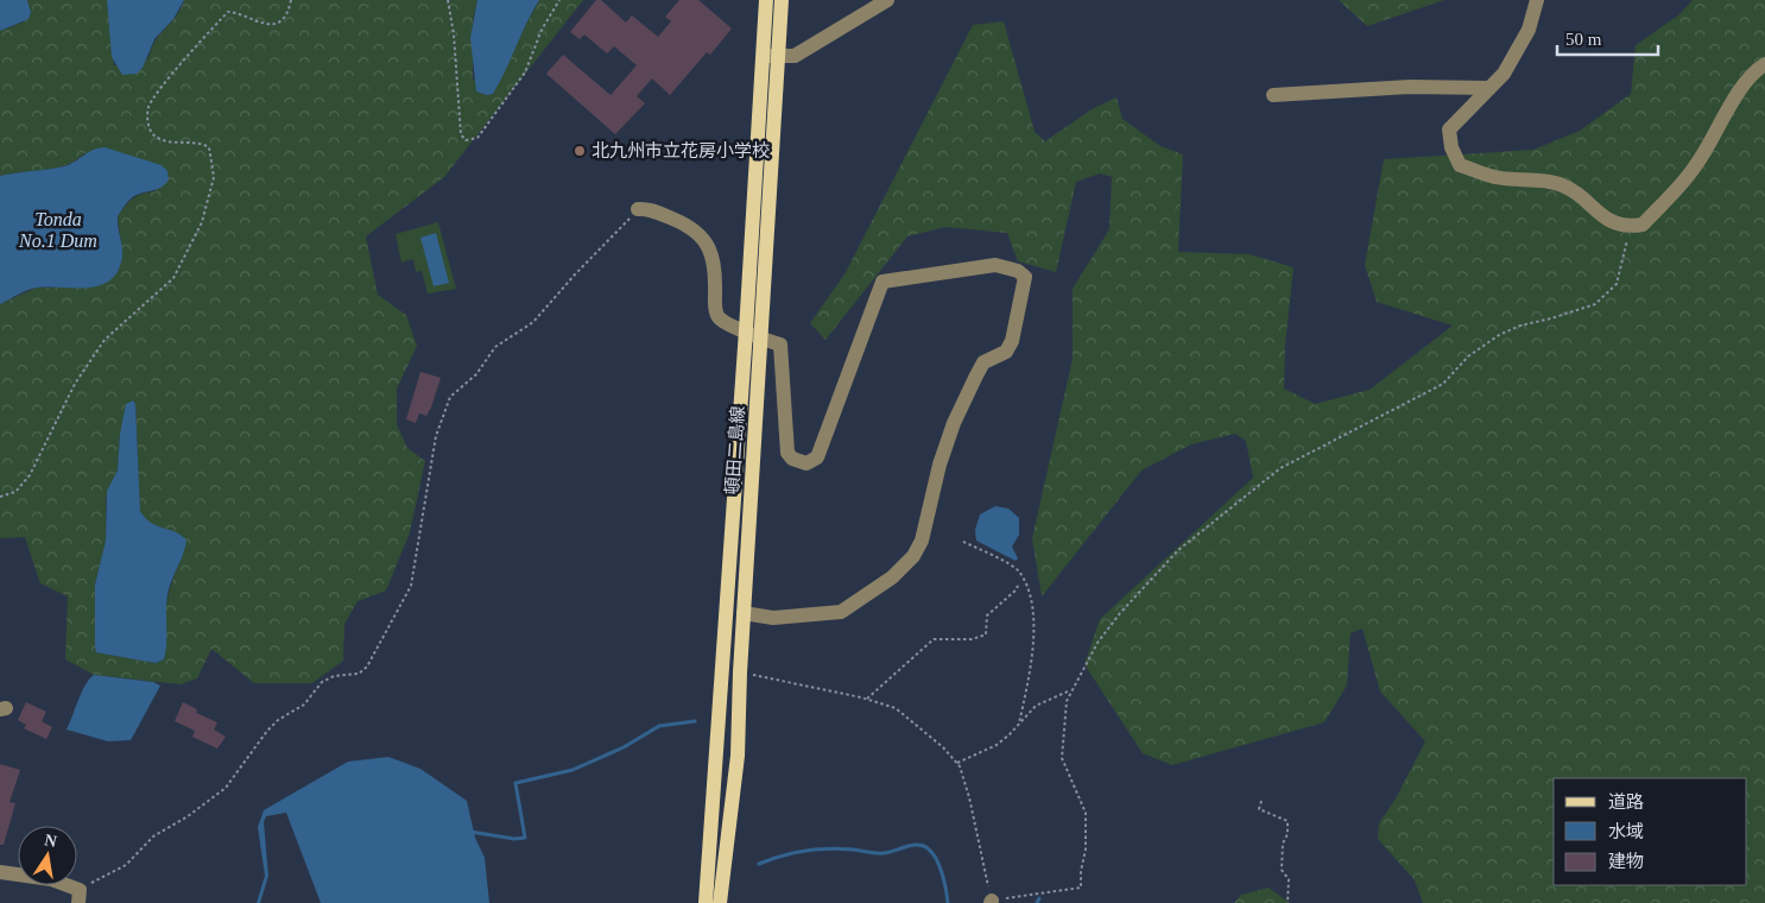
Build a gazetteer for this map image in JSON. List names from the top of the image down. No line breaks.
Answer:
{"streets":{"main road":["頓田二島線"]},"water":["Tonda No.1 Dum"],"places":["北九州市立花房小学校"],"legend":["道路","水域","建物"],"scale_bar":"50 m","north":"top"}
